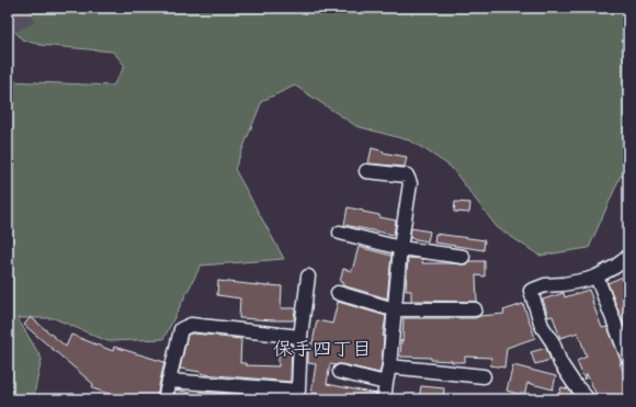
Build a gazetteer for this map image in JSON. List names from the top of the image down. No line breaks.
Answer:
{"districts":["保手四丁目"]}
